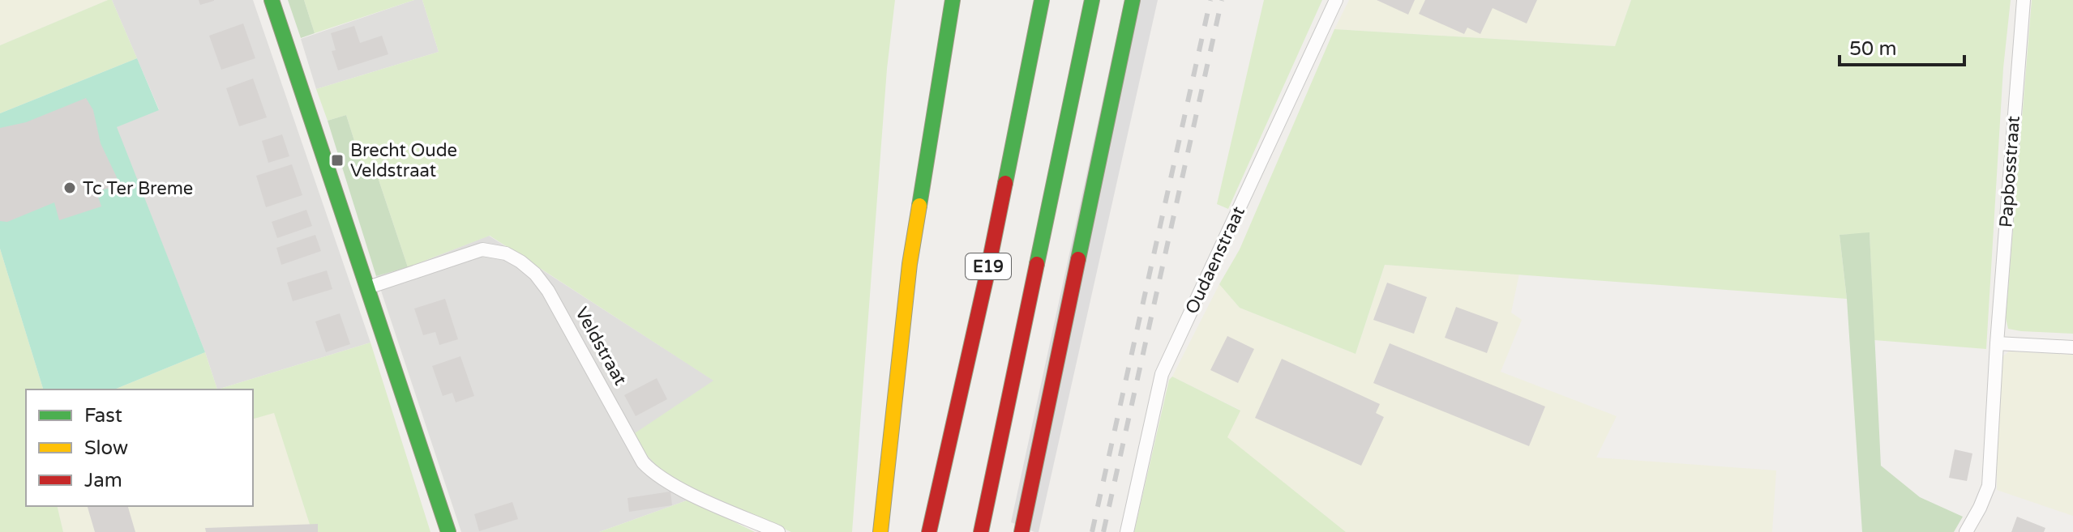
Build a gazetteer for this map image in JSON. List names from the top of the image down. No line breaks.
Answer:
{"streets":{"main road":["E19"],"street":["Papbosstraat","Oudaenstraat","Veldstraat"]},"places":{"transit":["Brecht Oude Veldstraat"],"other":["Tc Ter Breme"]},"legend":["Fast","Slow","Jam"],"scale_bar":"50 m"}
